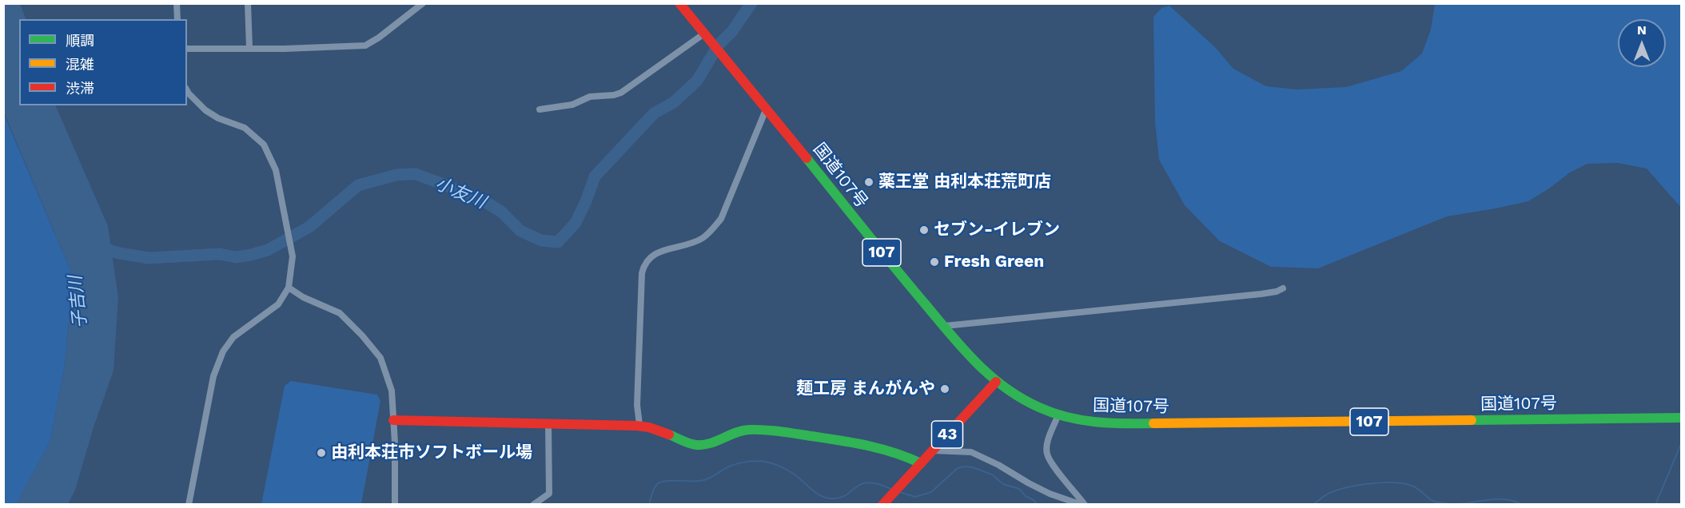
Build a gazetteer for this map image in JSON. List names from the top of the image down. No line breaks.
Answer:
{"streets":{"main road":["国道107号","107","43"]},"crossings":[["国道107号","43"]],"water":["小友川","子吉川"],"places":["薬王堂 由利本荘荒町店","セブン-イレブン","Fresh Green","麺工房 まんがんや","由利本荘市ソフトボール場"],"legend":["順調","混雑","渋滞"],"north":"top"}
